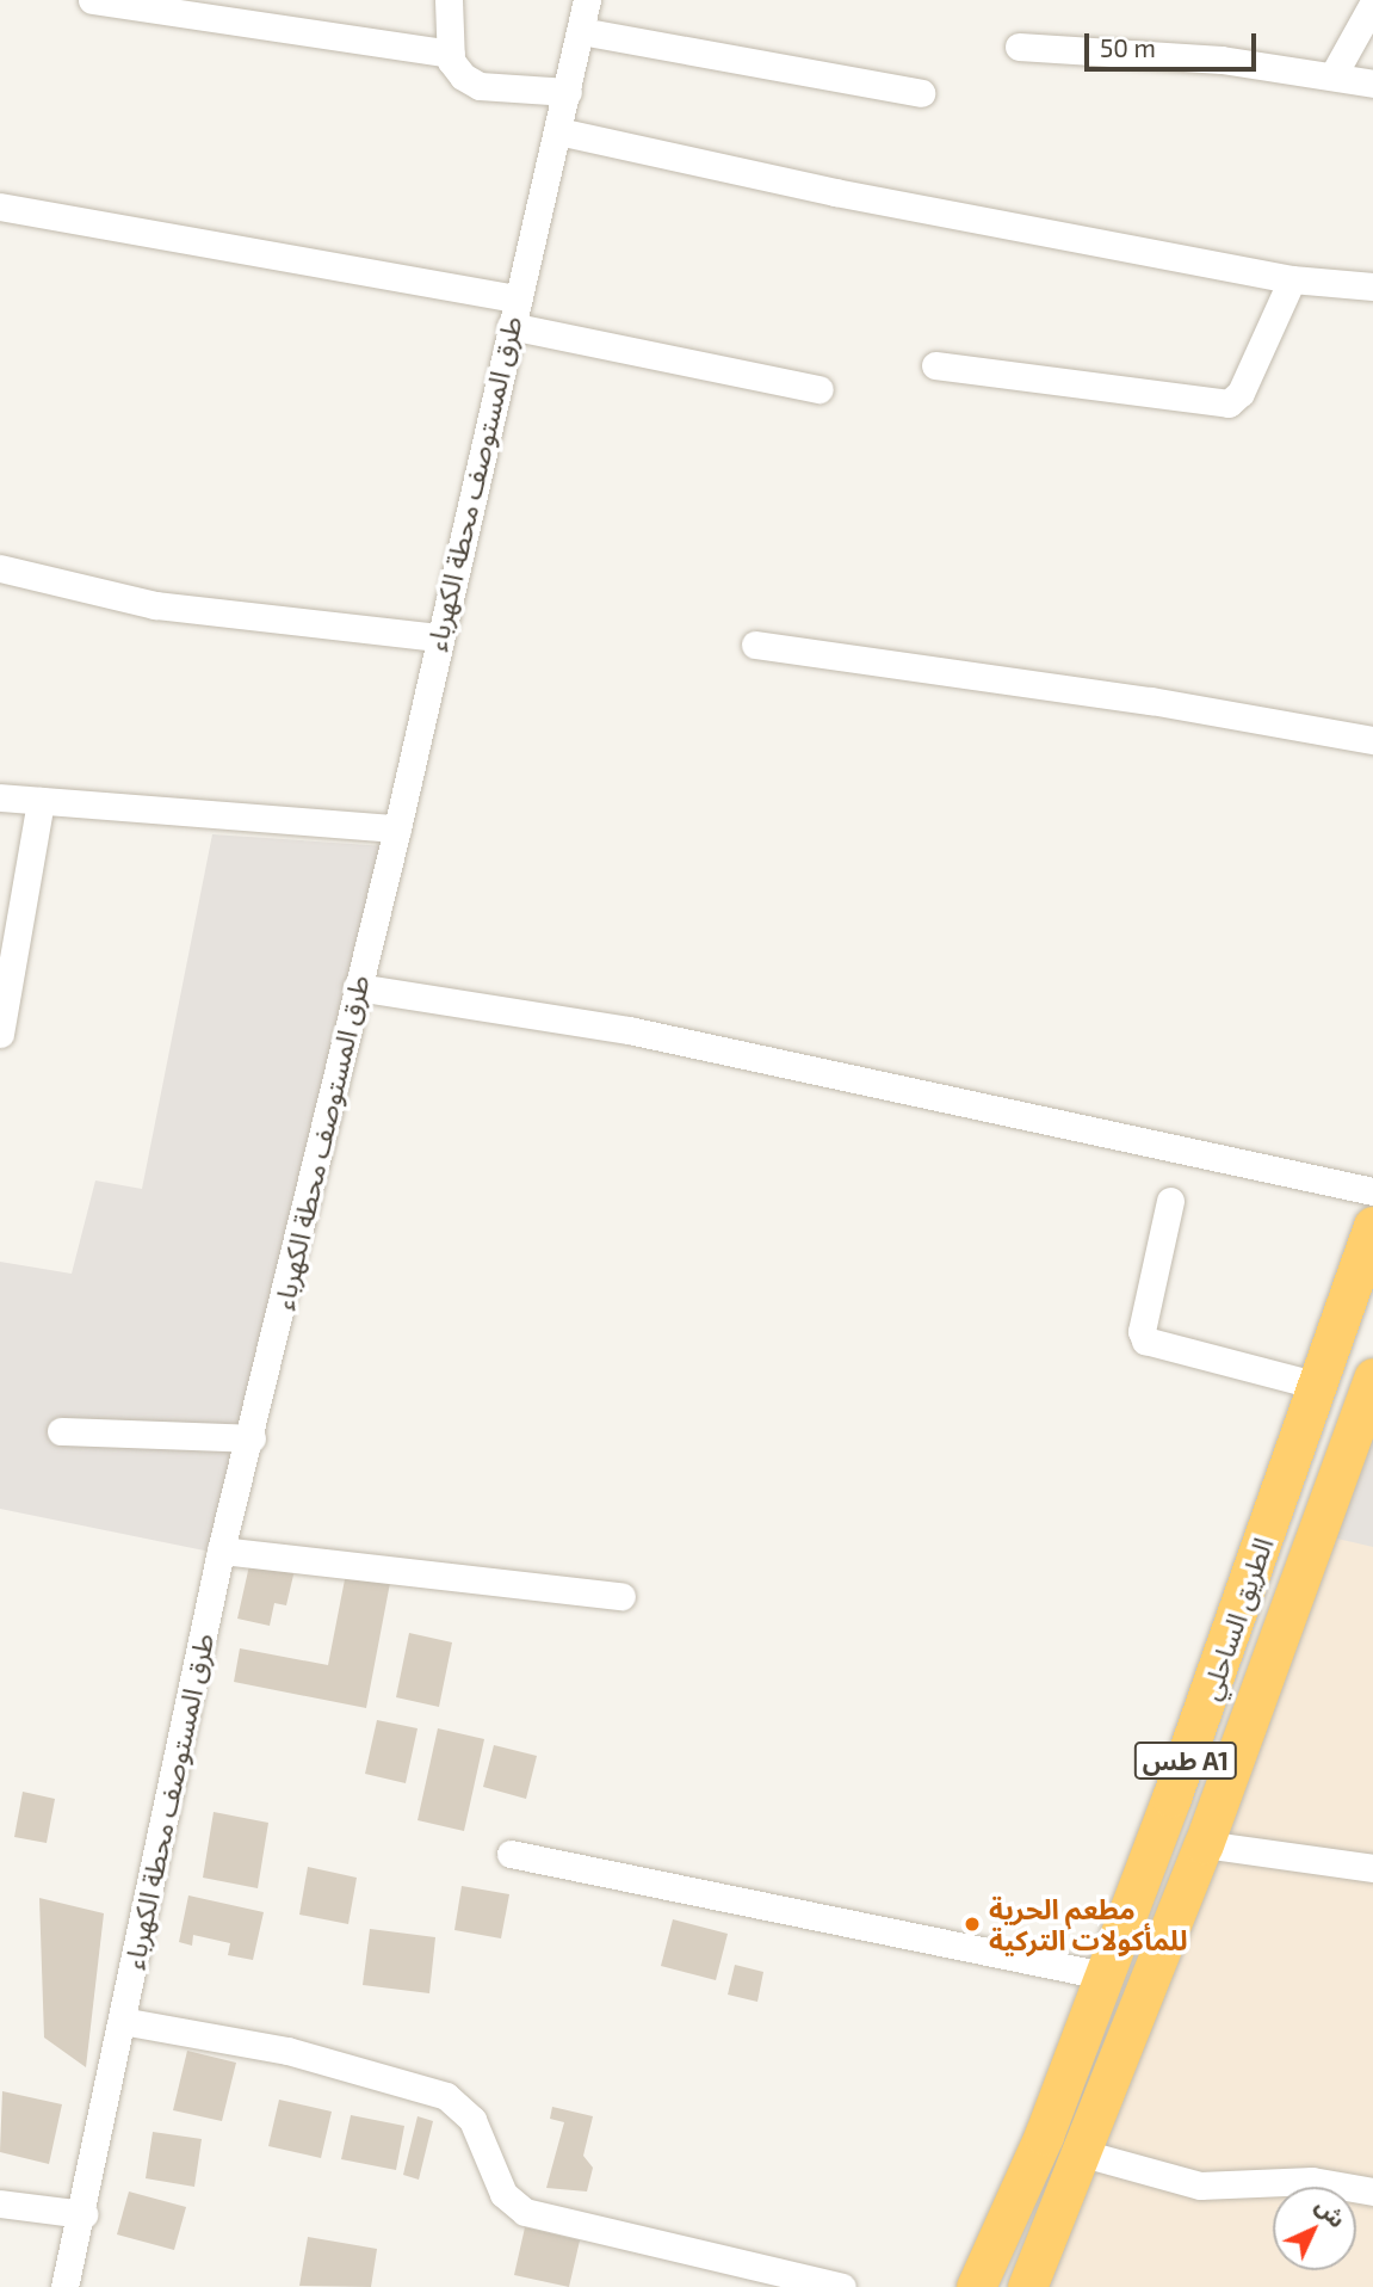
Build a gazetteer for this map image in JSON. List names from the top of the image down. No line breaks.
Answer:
{"streets":{"highway":["الطريق الساحلي","طس A1"],"street":["طرق المستوصف محطة الكهرباء"]},"places":["مطعم الحرية للمأكولات التركية"],"scale_bar":"50 m","north":"top right"}
